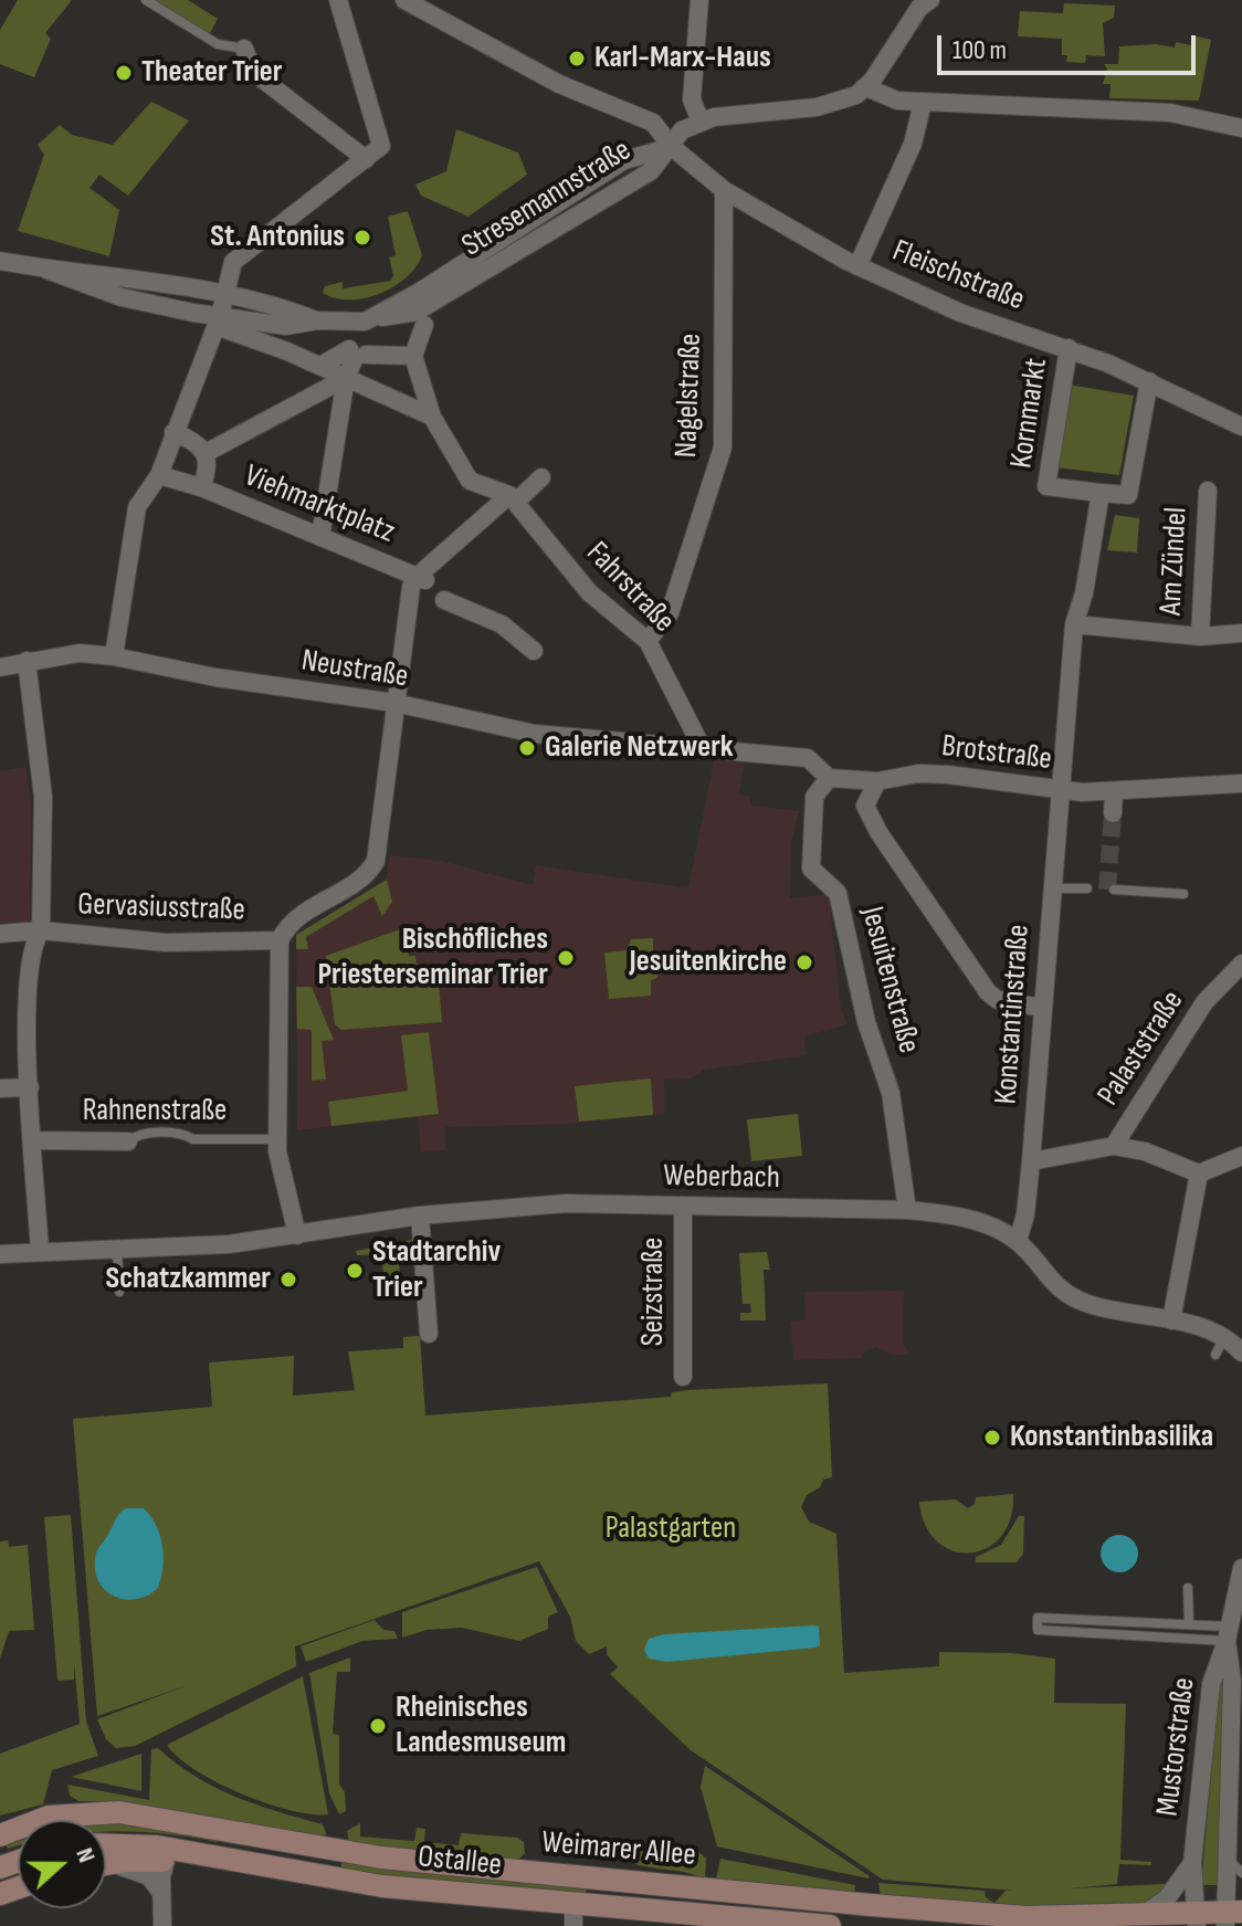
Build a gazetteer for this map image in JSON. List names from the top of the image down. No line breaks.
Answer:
{"streets":{"main road":["Weimarer Allee","Ostallee"],"street":["Stresemannstraße","Fleischstraße","Nagelstraße","Kornmarkt","Viehmarktplatz","Am Zündel","Fahrstraße","Neustraße","Brotstraße","Gervasiusstraße","Jesuitenstraße","Konstantinstraße","Palaststraße","Rahnenstraße","Weberbach","Seizstraße","Mustorstraße"]},"crossings":[["Stresemannstraße","Fleischstraße"],["Fleischstraße","Nagelstraße"],["Fleischstraße","Kornmarkt"],["Nagelstraße","Fahrstraße"],["Kornmarkt","Konstantinstraße"],["Viehmarktplatz","Fahrstraße"],["Fahrstraße","Neustraße"],["Fahrstraße","Brotstraße"],["Neustraße","Brotstraße"],["Brotstraße","Jesuitenstraße"],["Brotstraße","Konstantinstraße"],["Jesuitenstraße","Weberbach"],["Konstantinstraße","Palaststraße"],["Konstantinstraße","Weberbach"],["Palaststraße","Weberbach"],["Weberbach","Seizstraße"],["Mustorstraße","Weimarer Allee"]],"parks":["Palastgarten"],"places":["Karl-Marx-Haus","Theater Trier","St. Antonius","Galerie Netzwerk","Bischöfliches Priesterseminar Trier","Jesuitenkirche","Stadtarchiv Trier","Schatzkammer","Konstantinbasilika","Rheinisches Landesmuseum"],"scale_bar":"100 m","north":"right"}
